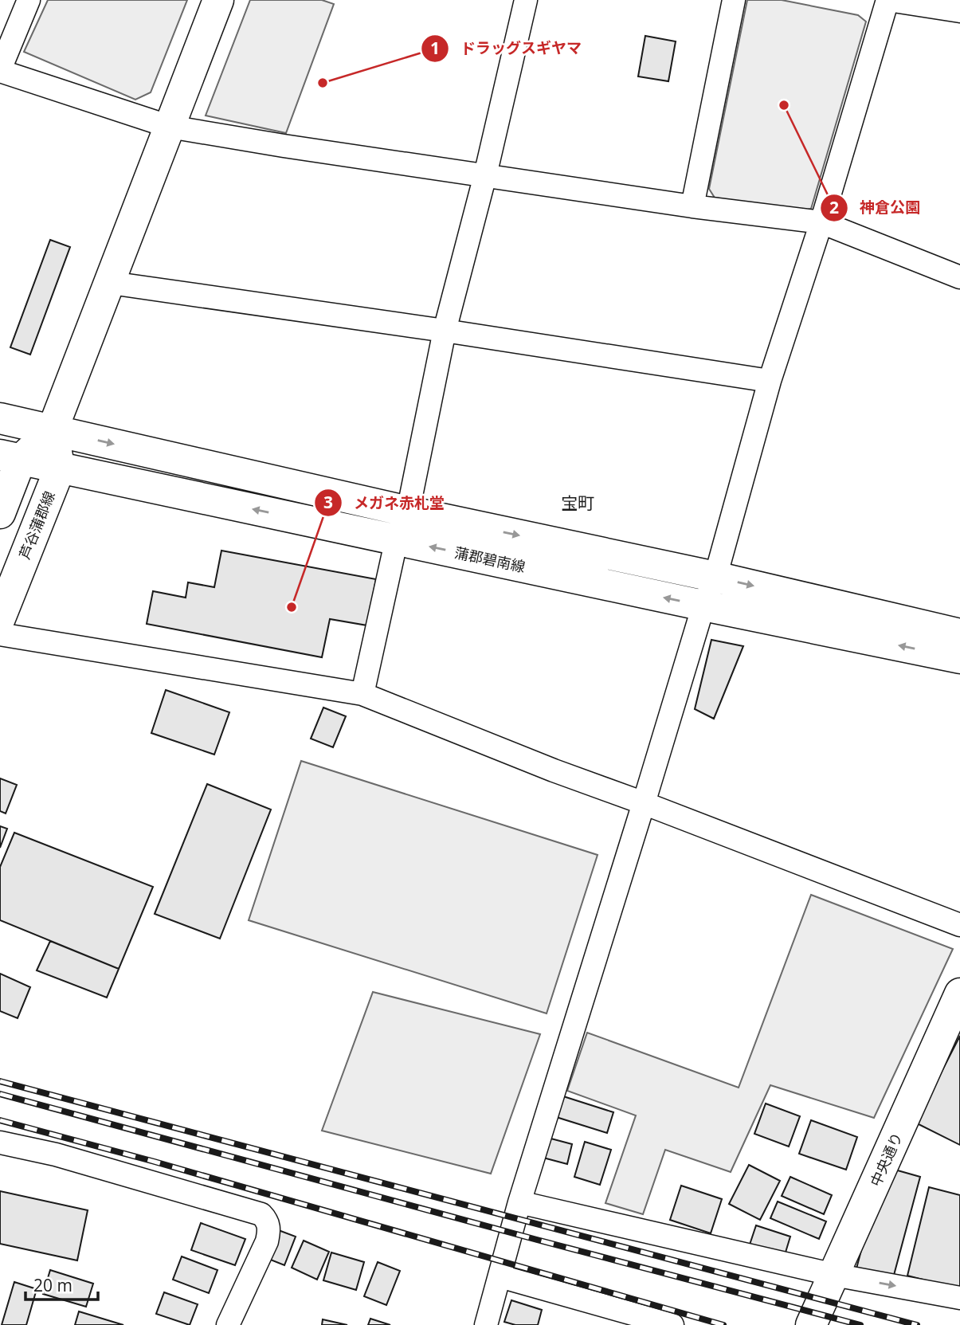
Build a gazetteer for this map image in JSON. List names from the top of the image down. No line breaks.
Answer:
{"streets":{"main road":["芦谷蒲郡線","蒲郡碧南線","中央通り"]},"crossings":[["芦谷蒲郡線","蒲郡碧南線"]],"districts":["宝町"],"places":["ドラッグスギヤマ","神倉公園","メガネ赤札堂"],"scale_bar":"20 m"}
